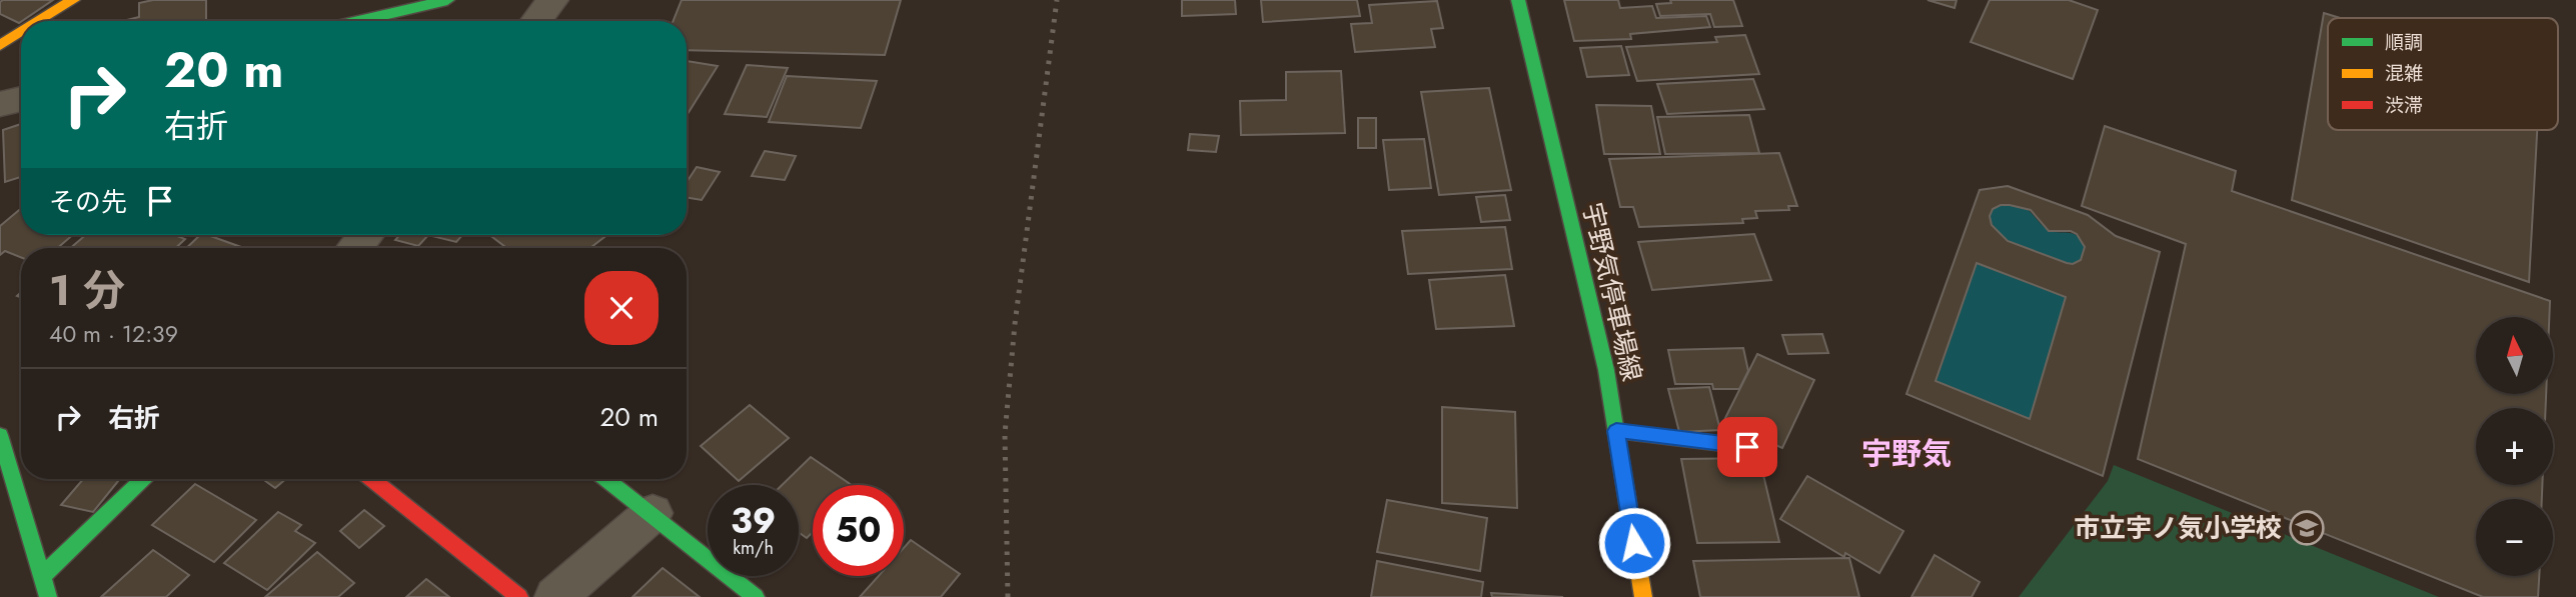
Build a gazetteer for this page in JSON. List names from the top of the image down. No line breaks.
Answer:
{"streets":{"street":["宇野気停車場線"]},"districts":["宇野気"],"places":{"school or university":["市立宇ノ気小学校"]},"legend":["順調","混雑","渋滞"],"north":"top","page":{"turn":["20 m","右折"],"then":"その先","heading":["1 分","40 m · 12:39"],"map_buttons":["+","−"],"list":[{"name":"右折","value":"20 m"}],"speed":"39 km/h","limit":"50"}}
